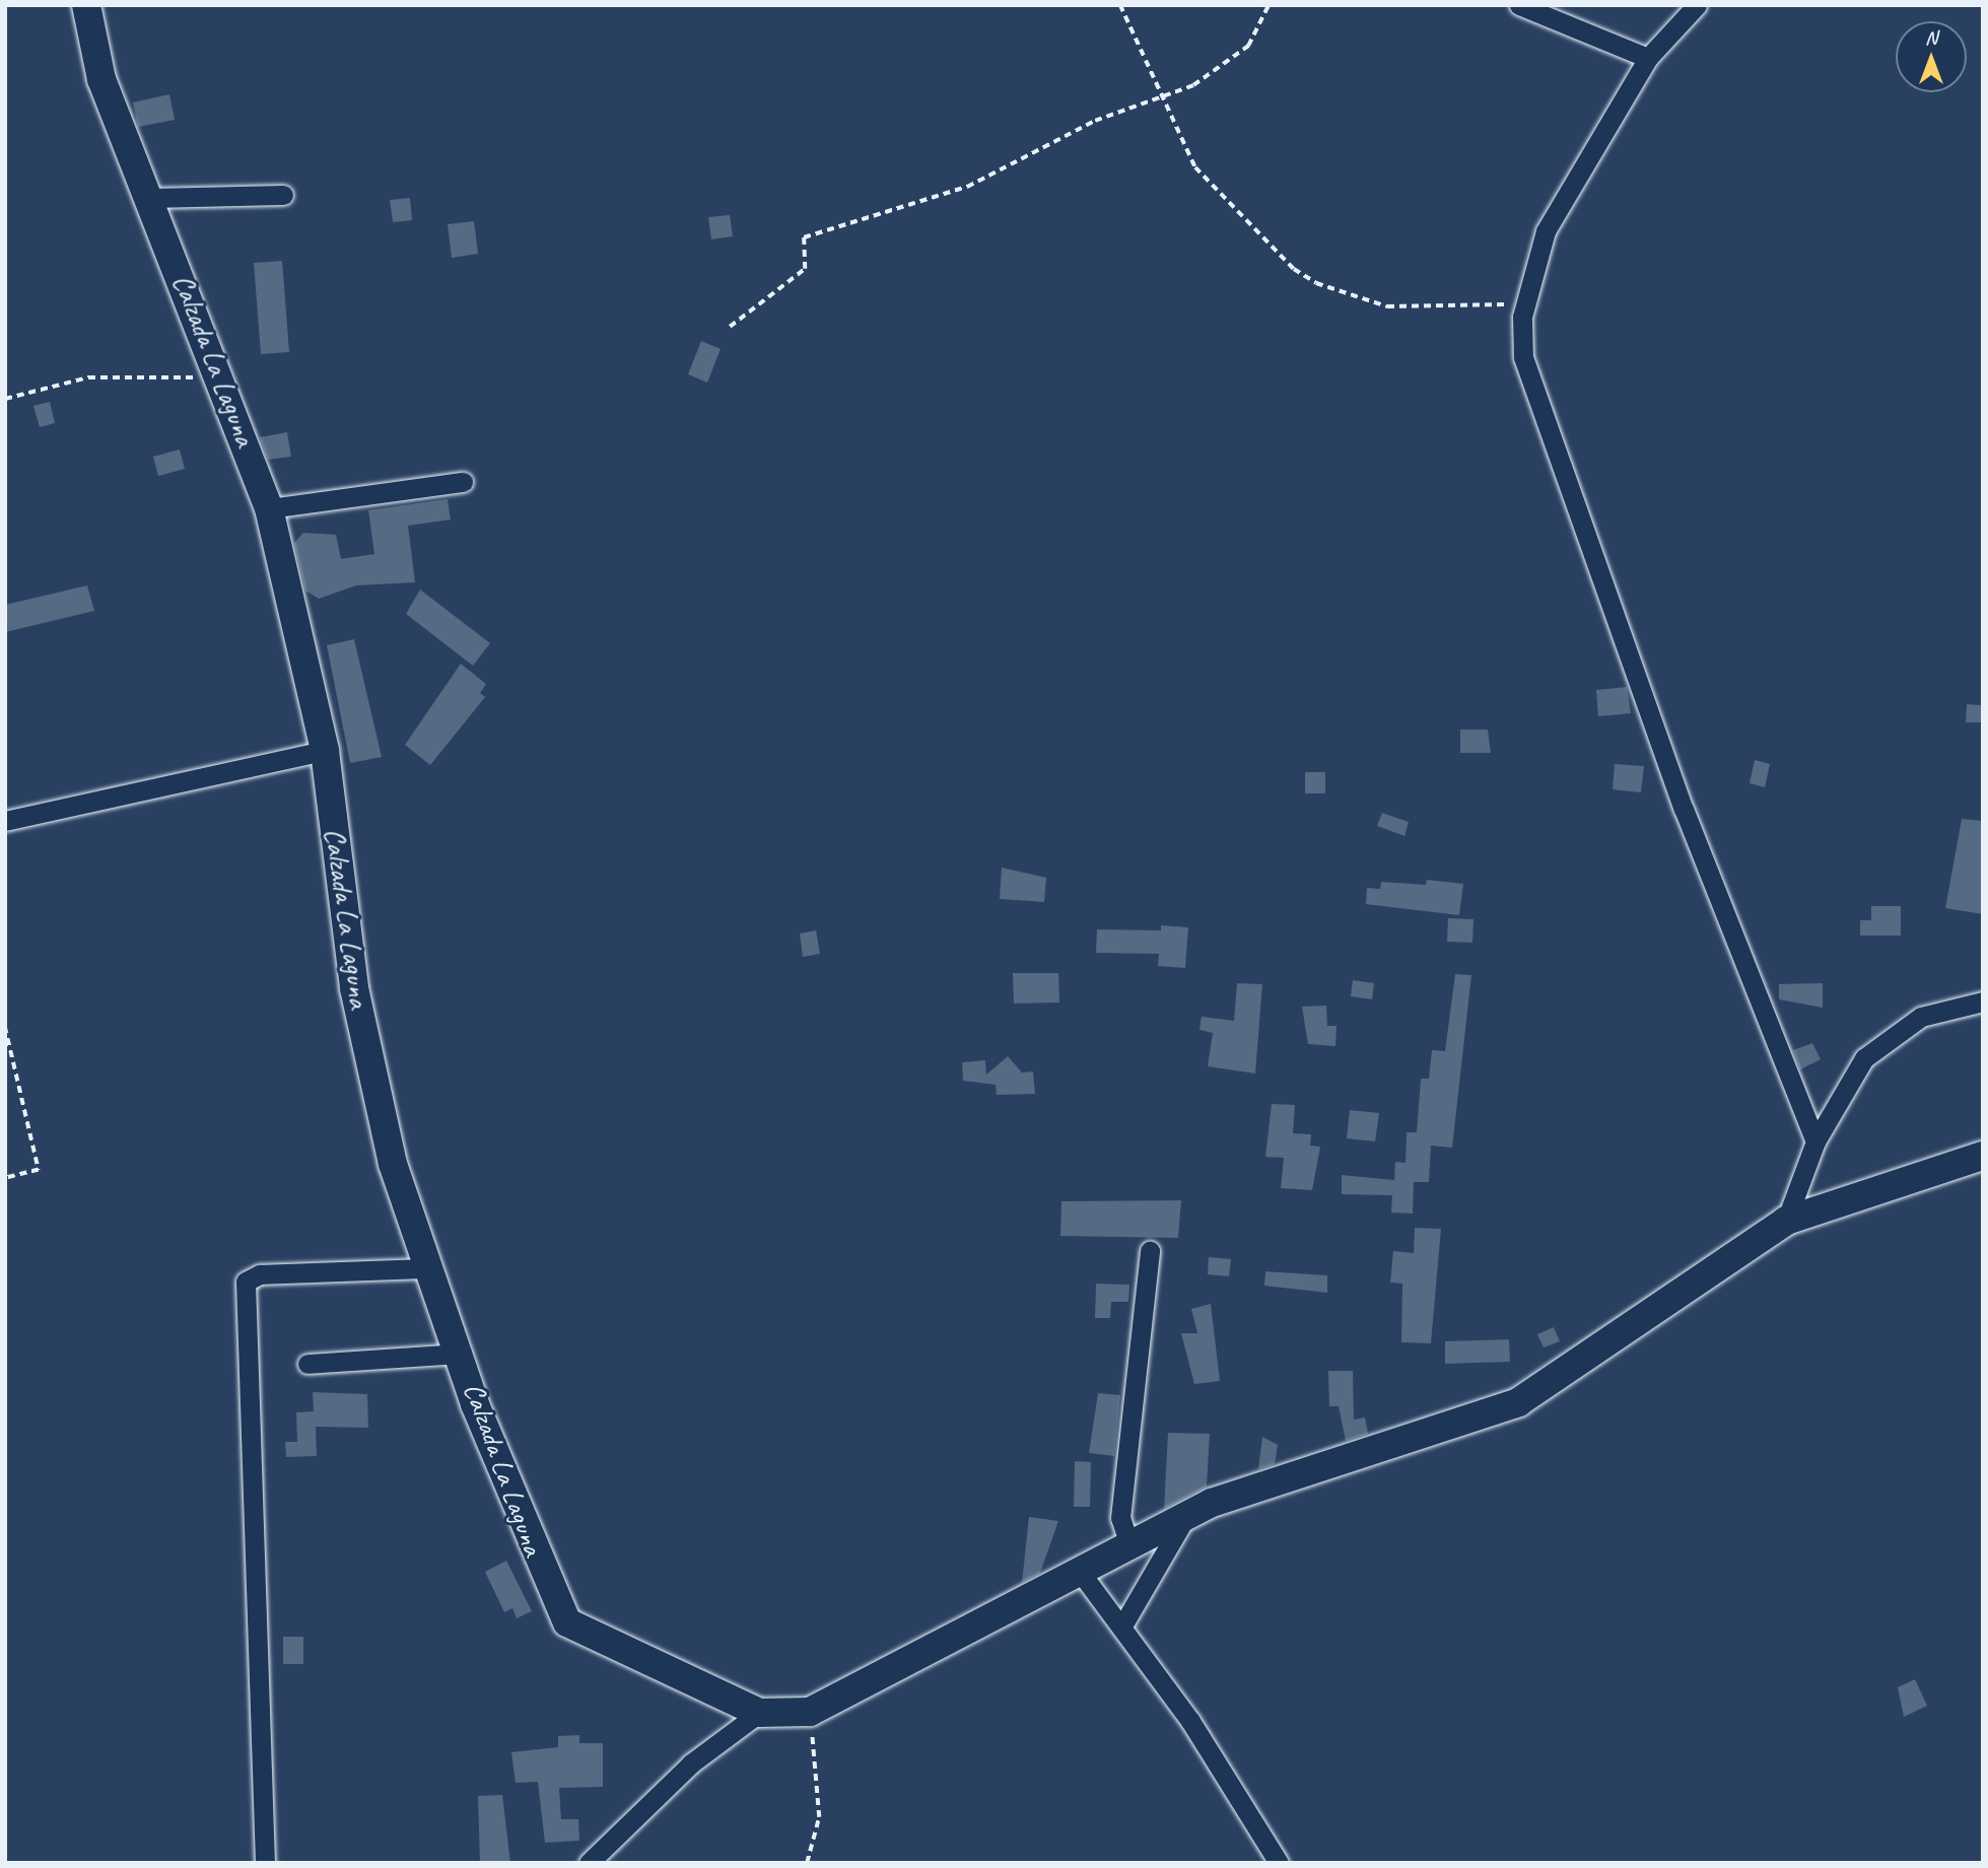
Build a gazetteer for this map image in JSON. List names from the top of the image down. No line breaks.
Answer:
{"streets":{"street":["Calzada La Laguna"]},"north":"top"}
